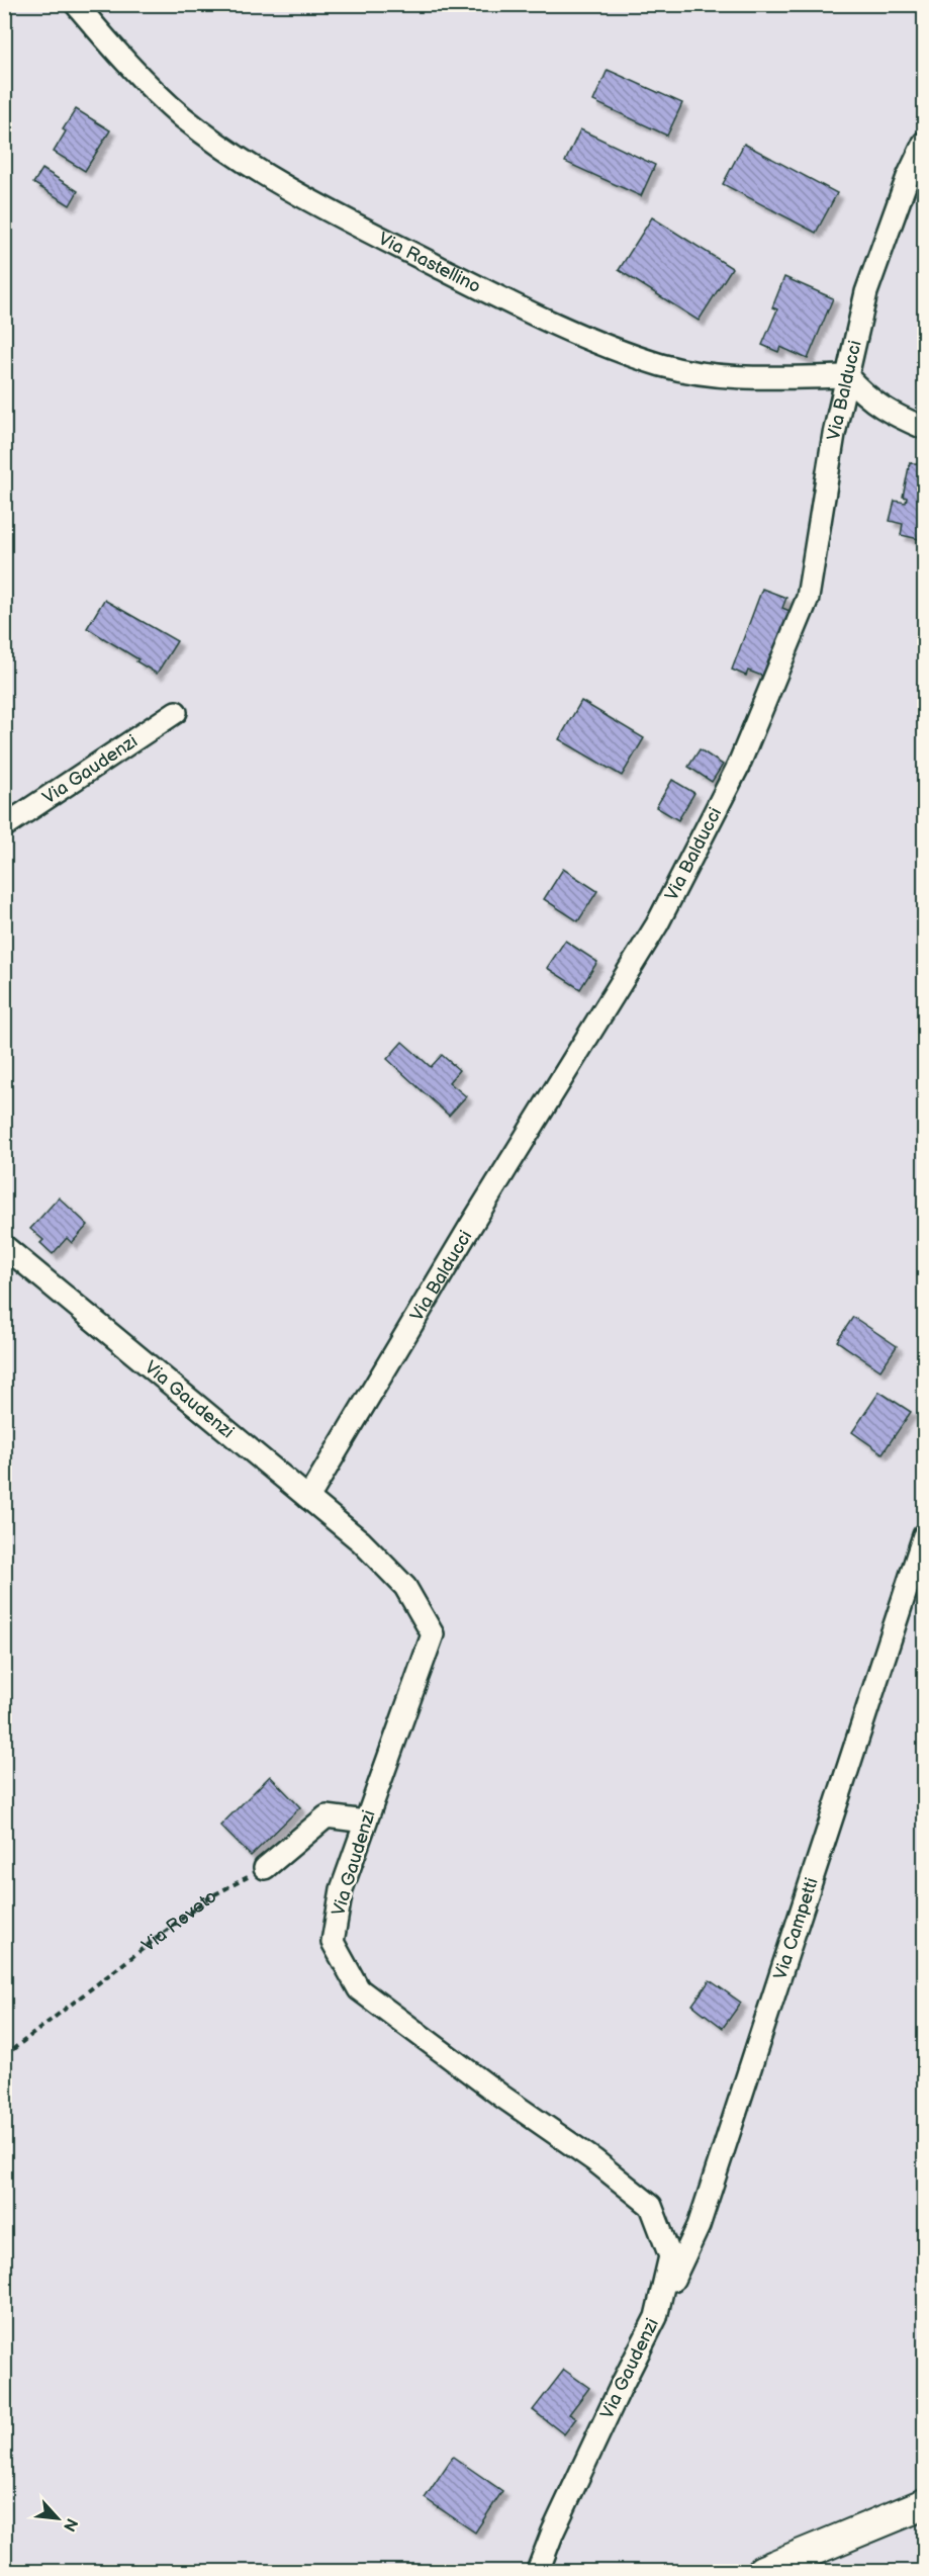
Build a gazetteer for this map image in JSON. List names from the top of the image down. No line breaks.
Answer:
{"streets":{"street":["Via Rastellino","Via Balducci","Via Gaudenzi","Via Campetti"],"path":["Via Roveto"]},"crossings":[["Via Rastellino","Via Balducci"],["Via Balducci","Via Gaudenzi"],["Via Gaudenzi","Via Campetti"]],"north":"bottom right"}
